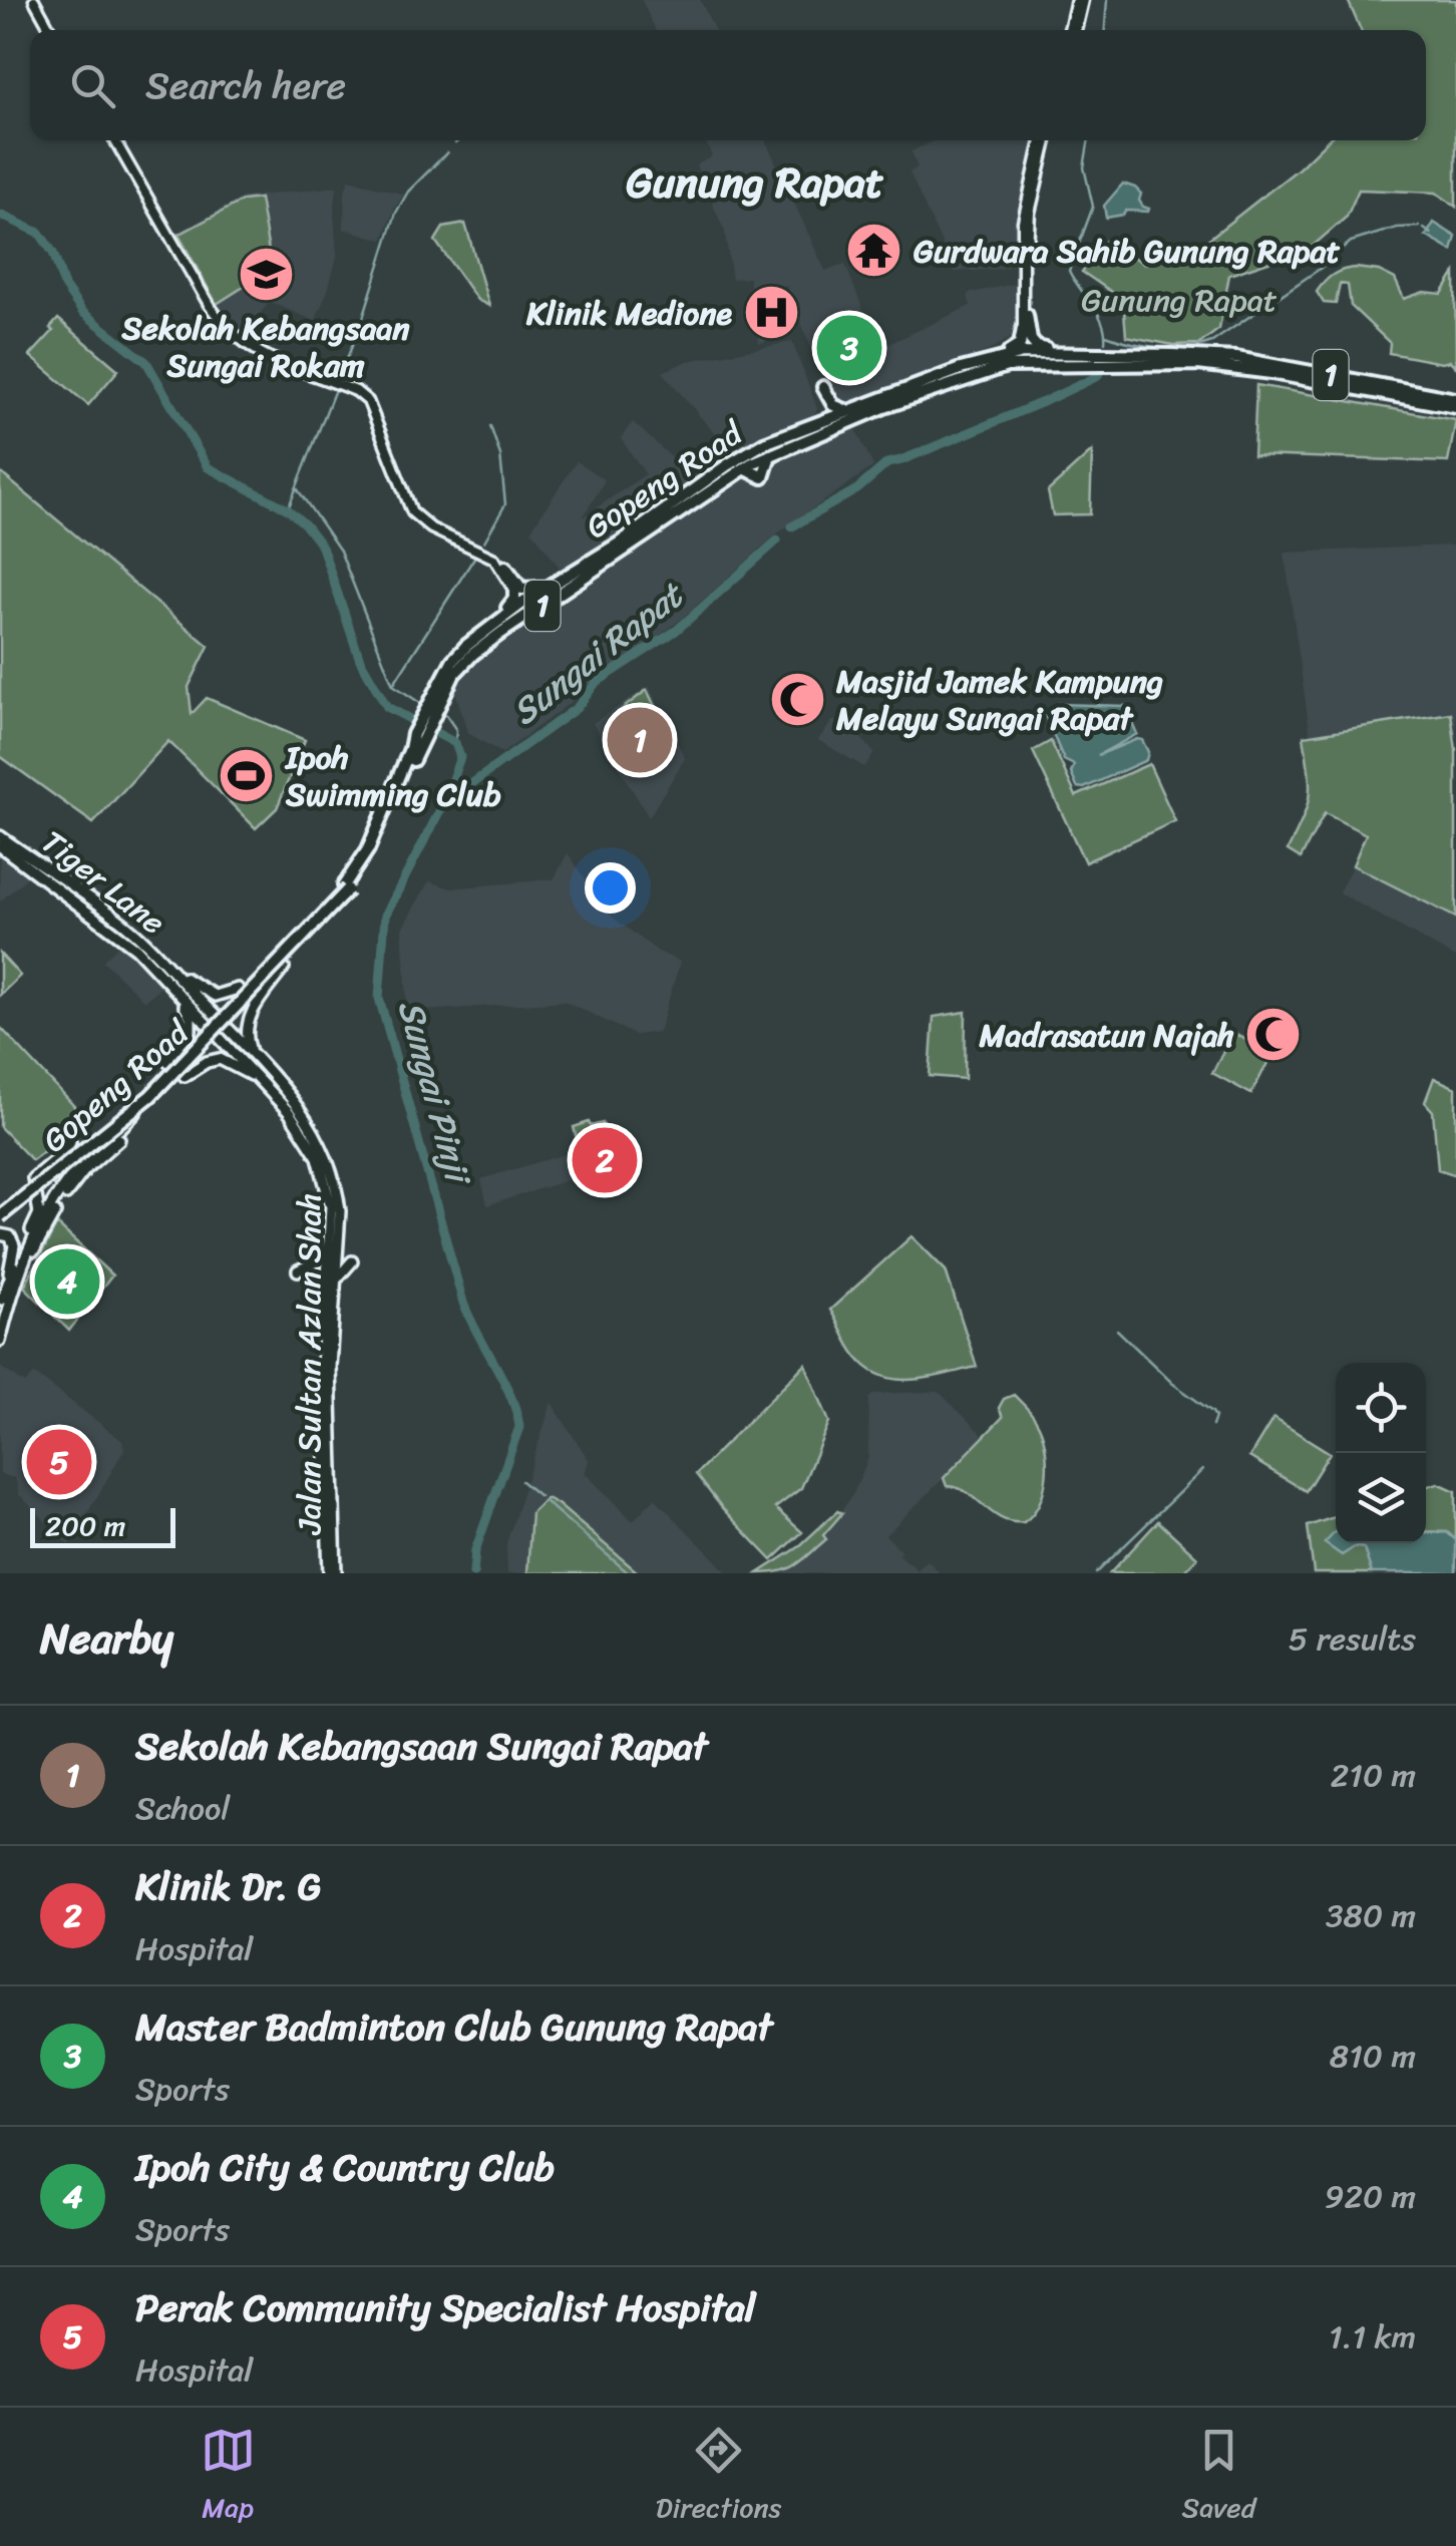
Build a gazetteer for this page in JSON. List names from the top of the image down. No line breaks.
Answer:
{"streets":{"highway":["1","Gopeng Road"],"main road":["Tiger Lane","Jalan Sultan Azlan Shah"]},"crossings":[["1","Gopeng Road"],["Tiger Lane","Jalan Sultan Azlan Shah"]],"districts":["Gunung Rapat"],"water":["Sungai Rapat","Sungai Pinji"],"parks":["Gunung Rapat"],"places":{"temple":["Gurdwara Sahib Gunung Rapat"],"school or university":["Sekolah Kebangsaan Sungai Rokam"],"hospital":["Klinik Medione"],"mosque":["Masjid Jamek Kampung Melayu Sungai Rapat","Madrasatun Najah"],"sports":["Ipoh Swimming Club"]},"scale_bar":"200 m","page":{"search":"Search here","pins":["3","1","2","4","5"],"scale":"200 m","heading":["Nearby","5 results"],"list":[{"mark":"1","name":"Sekolah Kebangsaan Sungai Rapat","note":"School","value":"210 m"},{"mark":"2","name":"Klinik Dr. G","note":"Hospital","value":"380 m"},{"mark":"3","name":"Master Badminton Club Gunung Rapat","note":"Sports","value":"810 m"},{"mark":"4","name":"Ipoh City & Country Club","note":"Sports","value":"920 m"},{"mark":"5","name":"Perak Community Specialist Hospital","note":"Hospital","value":"1.1 km"}],"nav":["Map","Directions","Saved"]}}
